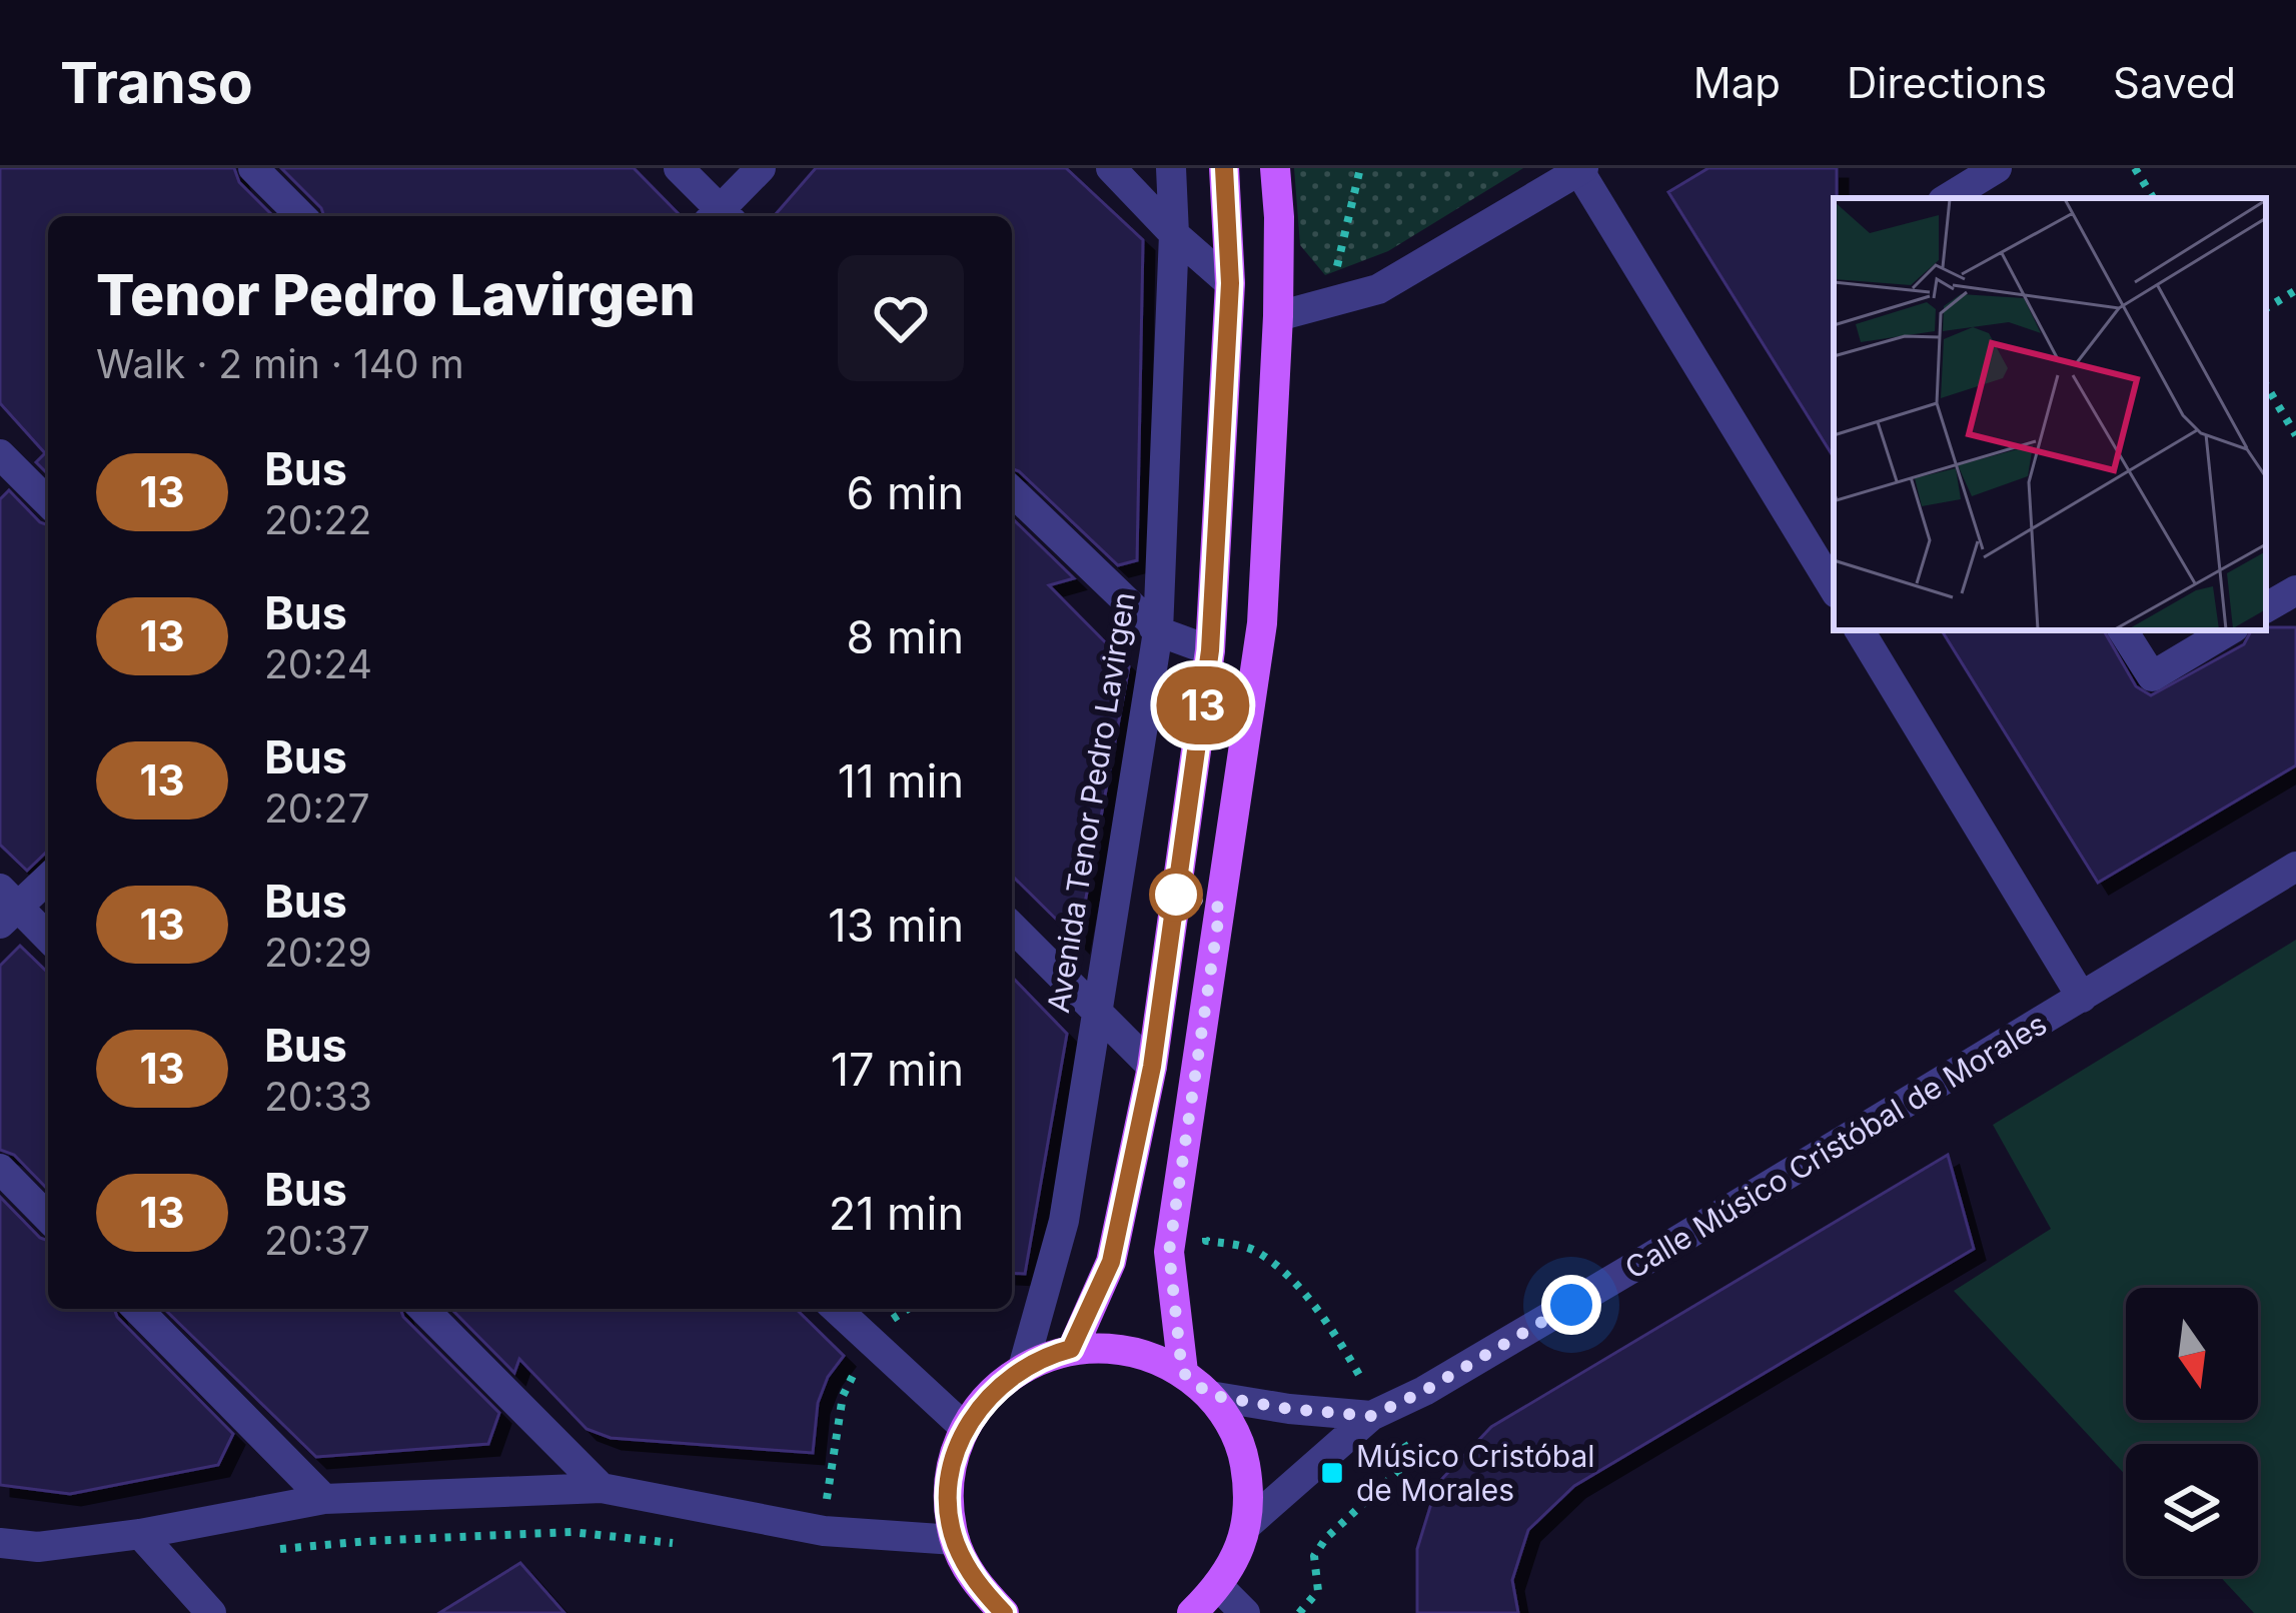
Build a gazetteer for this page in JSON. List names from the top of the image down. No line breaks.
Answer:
{"streets":{"street":["Avenida Tenor Pedro Lavirgen","Calle Músico Cristóbal de Morales"]},"places":{"transit":["Músico Cristóbal de Morales"]},"lines":["bus line 13"],"north":"bottom","page":{"header":"Transo","nav":["Map","Directions","Saved"],"on_map":"13","heading":["Tenor Pedro Lavirgen","Walk · 2 min · 140 m"],"list":[{"mark":"13","name":"Bus","note":"20:22","value":"6 min"},{"mark":"13","name":"Bus","note":"20:24","value":"8 min"},{"mark":"13","name":"Bus","note":"20:27","value":"11 min"},{"mark":"13","name":"Bus","note":"20:29","value":"13 min"},{"mark":"13","name":"Bus","note":"20:33","value":"17 min"},{"mark":"13","name":"Bus","note":"20:37","value":"21 min"}]}}
